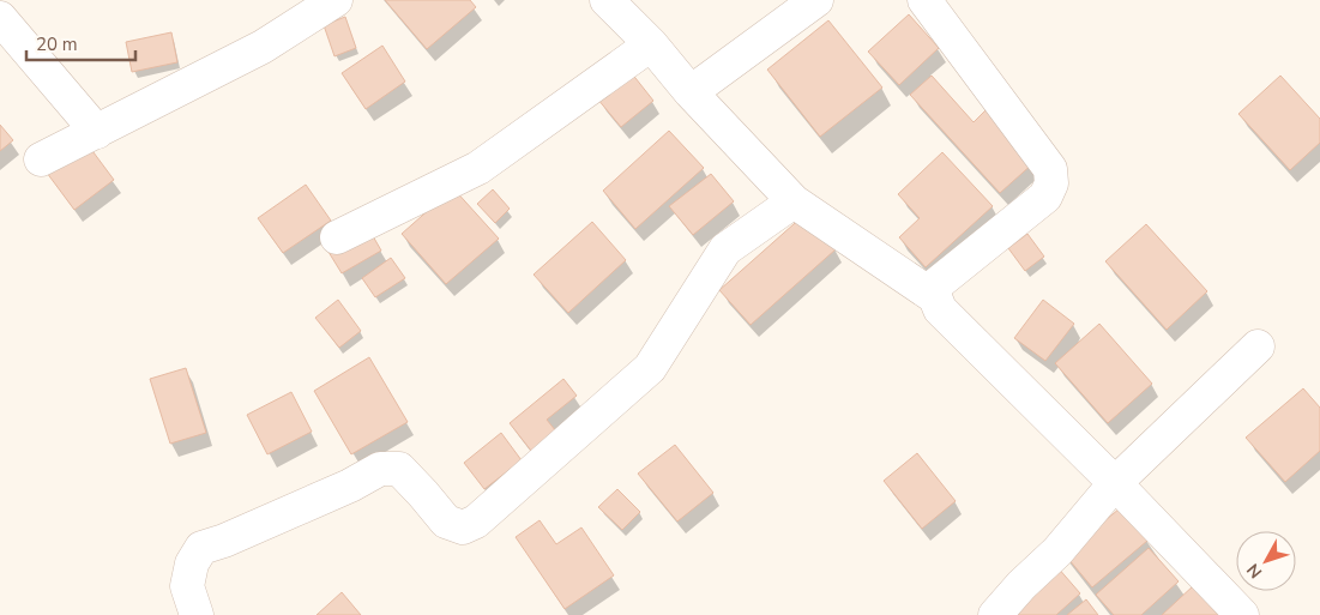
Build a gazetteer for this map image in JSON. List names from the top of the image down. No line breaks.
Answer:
{"scale_bar":"20 m","north":"bottom left"}
